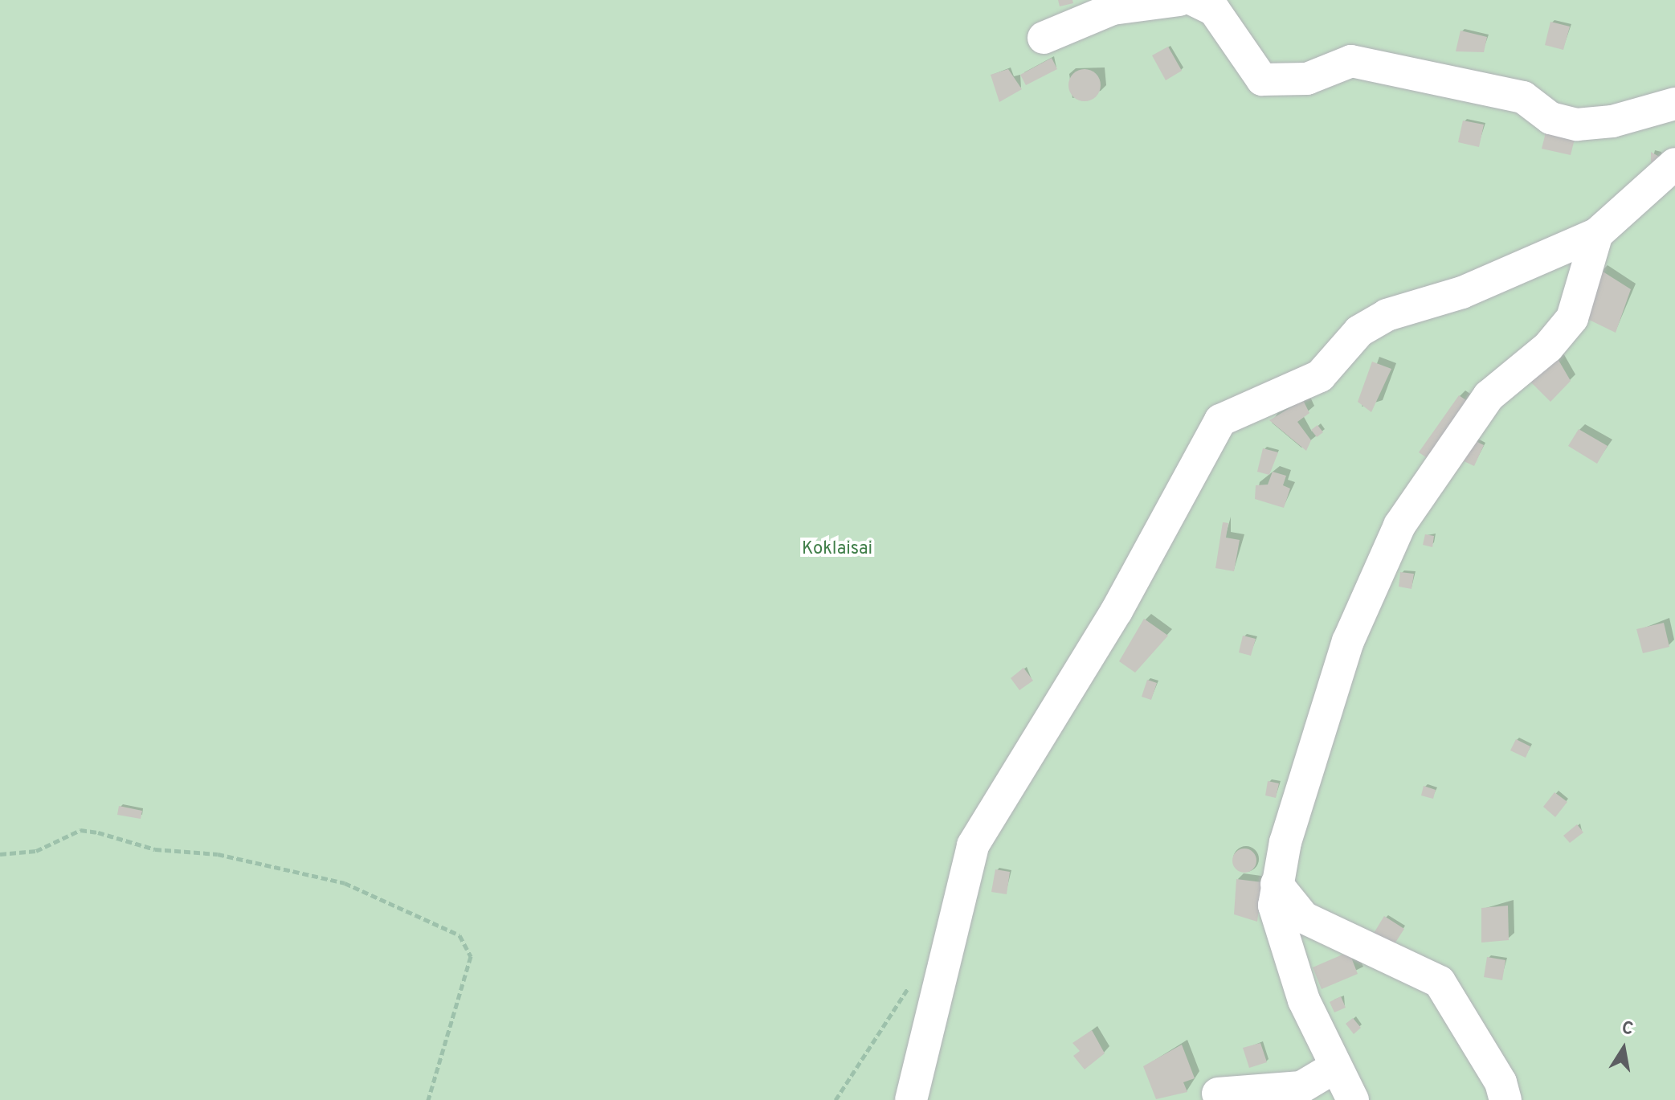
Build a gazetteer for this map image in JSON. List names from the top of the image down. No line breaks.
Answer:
{"parks":["Koklaisai"],"north":"top"}
